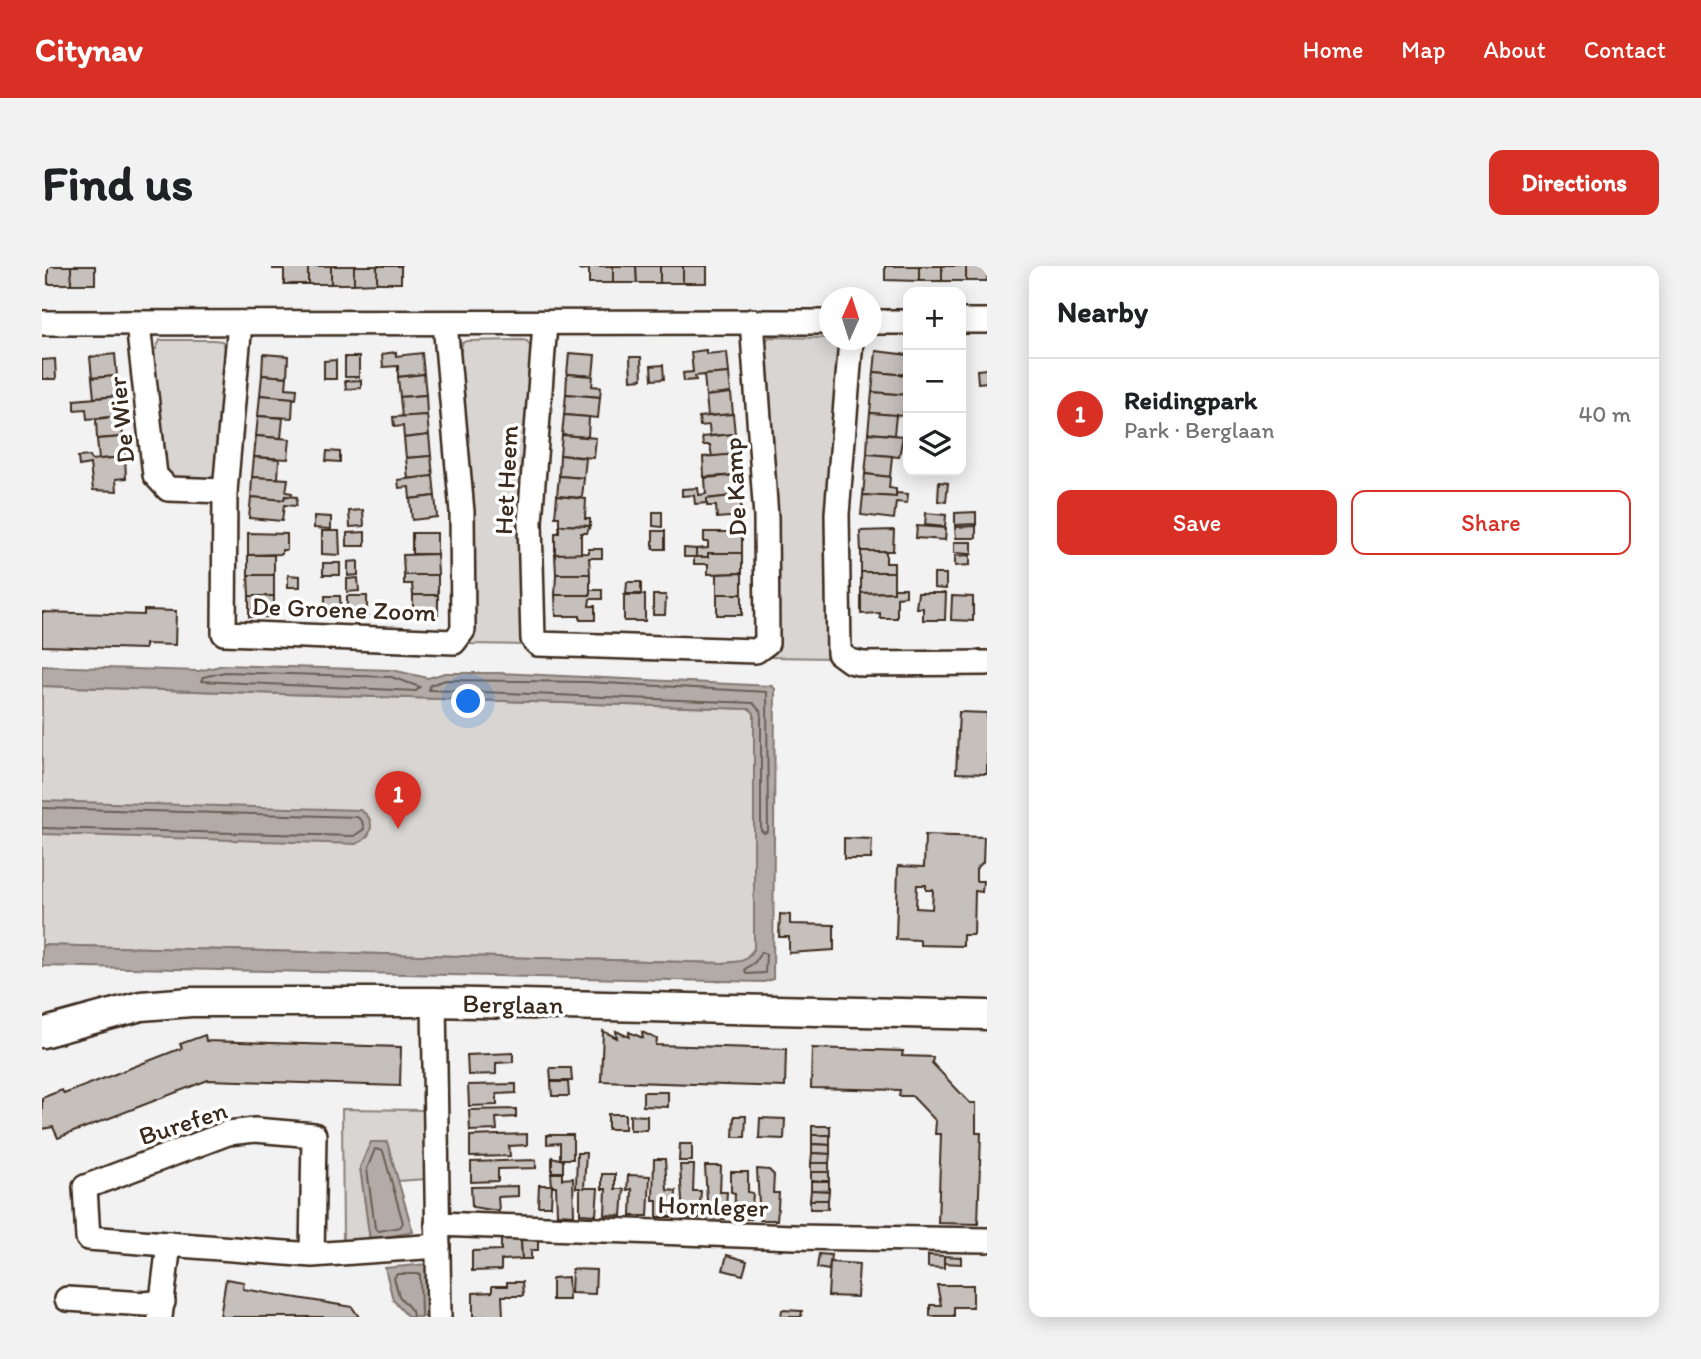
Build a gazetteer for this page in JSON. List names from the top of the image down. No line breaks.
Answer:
{"streets":{"main road":["Berglaan"],"street":["De Wier","Het Heem","De Kamp","De Groene Zoom","Burefen","Hornleger"]},"crossings":[["De Wier","De Groene Zoom"],["Het Heem","De Kamp"],["Het Heem","De Groene Zoom"],["Burefen","Hornleger"]],"north":"top","page":{"header":"Citynav","nav":["Home","Map","About","Contact"],"buttons":["Directions",["Save","Share"]],"title":"Find us","heading":"Nearby","map_buttons":["+","−"],"list":[{"mark":"1","name":"Reidingpark","note":"Park · Berglaan","value":"40 m"}],"pins":"1"}}
